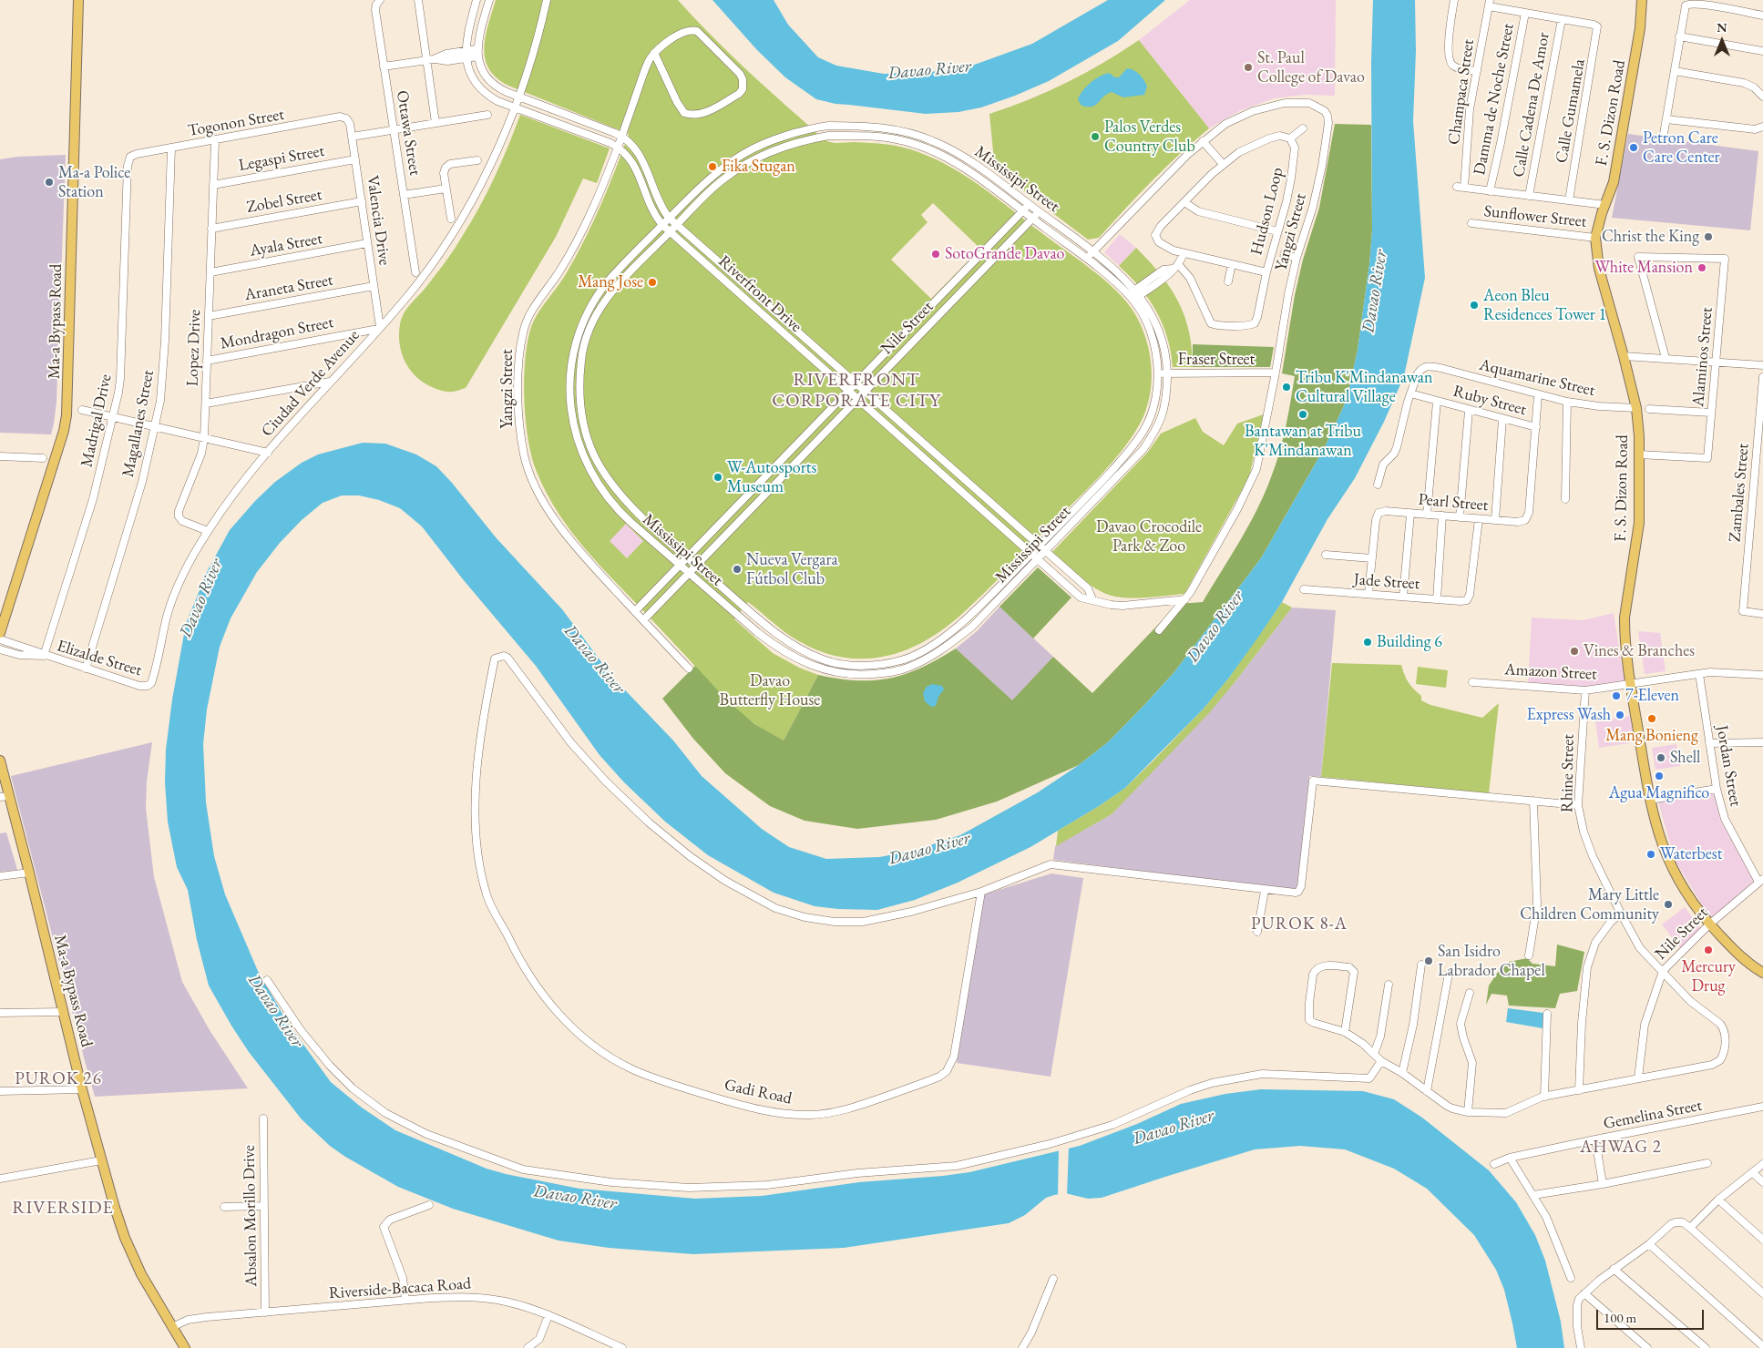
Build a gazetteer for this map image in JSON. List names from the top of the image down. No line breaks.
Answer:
{"streets":{"main road":["F. S. Dizon Road","Ma-a Bypass Road"],"street":["Champaca Street","Damma de Noche Street","Calle Cadena De Amor","Calle Gumamela","Togonon Street","Ottawa Street","Legaspi Street","Mississipi Street","Zobel Street","Hudson Loop","Sunflower Street","Valencia Drive","Yangzi Street","Ayala Street","Araneta Street","Riverfront Drive","Nile Street","Mondragon Street","Lopez Drive","Alaminos Street","Fraser Street","Aquamarine Street","Ciudad Verde Avenue","Ruby Street","Madrigal Drive","Magallanes Street","Zambales Street","Pearl Street","Jade Street","Elizalde Street","Amazon Street","Jordan Street","Rhine Street","Gadi Road","Gemelina Street","Absalon Morillo Drive","Riverside-Bacaca Road"]},"crossings":[["Champaca Street","Damma de Noche Street"],["Calle Cadena De Amor","Calle Gumamela"],["F. S. Dizon Road","Sunflower Street"],["F. S. Dizon Road","Nile Street"],["F. S. Dizon Road","Alaminos Street"],["F. S. Dizon Road","Aquamarine Street"],["F. S. Dizon Road","Amazon Street"],["Togonon Street","Valencia Drive"],["Togonon Street","Lopez Drive"],["Togonon Street","Madrigal Drive"],["Togonon Street","Magallanes Street"],["Legaspi Street","Valencia Drive"],["Legaspi Street","Lopez Drive"],["Mississipi Street","Yangzi Street"],["Mississipi Street","Riverfront Drive"],["Mississipi Street","Nile Street"],["Mississipi Street","Fraser Street"],["Zobel Street","Valencia Drive"],["Zobel Street","Lopez Drive"],["Valencia Drive","Ayala Street"],["Valencia Drive","Araneta Street"],["Valencia Drive","Mondragon Street"],["Valencia Drive","Ciudad Verde Avenue"],["Yangzi Street","Riverfront Drive"],["Yangzi Street","Nile Street"],["Yangzi Street","Fraser Street"],["Ayala Street","Lopez Drive"],["Araneta Street","Lopez Drive"],["Riverfront Drive","Nile Street"],["Riverfront Drive","Ciudad Verde Avenue"],["Ma-a Bypass Road","Riverside-Bacaca Road"],["Nile Street","Jordan Street"],["Nile Street","Rhine Street"],["Mondragon Street","Lopez Drive"],["Mondragon Street","Ciudad Verde Avenue"],["Lopez Drive","Ciudad Verde Avenue"],["Aquamarine Street","Ruby Street"],["Ciudad Verde Avenue","Elizalde Street"],["Ruby Street","Pearl Street"],["Madrigal Drive","Elizalde Street"],["Magallanes Street","Elizalde Street"],["Pearl Street","Jade Street"],["Amazon Street","Jordan Street"],["Amazon Street","Rhine Street"],["Absalon Morillo Drive","Riverside-Bacaca Road"]],"districts":["RIVERFRONT CORPORATE CITY","PUROK 8-A","PUROK 26","AHWAG 2","RIVERSIDE"],"water":["Davao River"],"parks":["Davao Crocodile Park & Zoo","Davao Butterfly House"],"places":["St. Paul College of Davao","Palos Verdes Country Club","Petron Care Care Center","Fika Stugan","Ma-a Police Station","Christ the King","SotoGrande Davao","White Mansion","Mang Jose","Aeon Bleu Residences Tower 1","Tribu K'Mindanawan Cultural Village","Bantawan at Tribu K'Mindanawan","W-Autosports Museum","Nueva Vergara Fútbol Club","Building 6","Vines & Branches","7-Eleven","Express Wash","Mang Bonieng","Shell","Agua Magnifico","Waterbest","Mary Little Children Community","Mercury Drug","San Isidro Labrador Chapel"],"scale_bar":"100 m","north":"top"}
